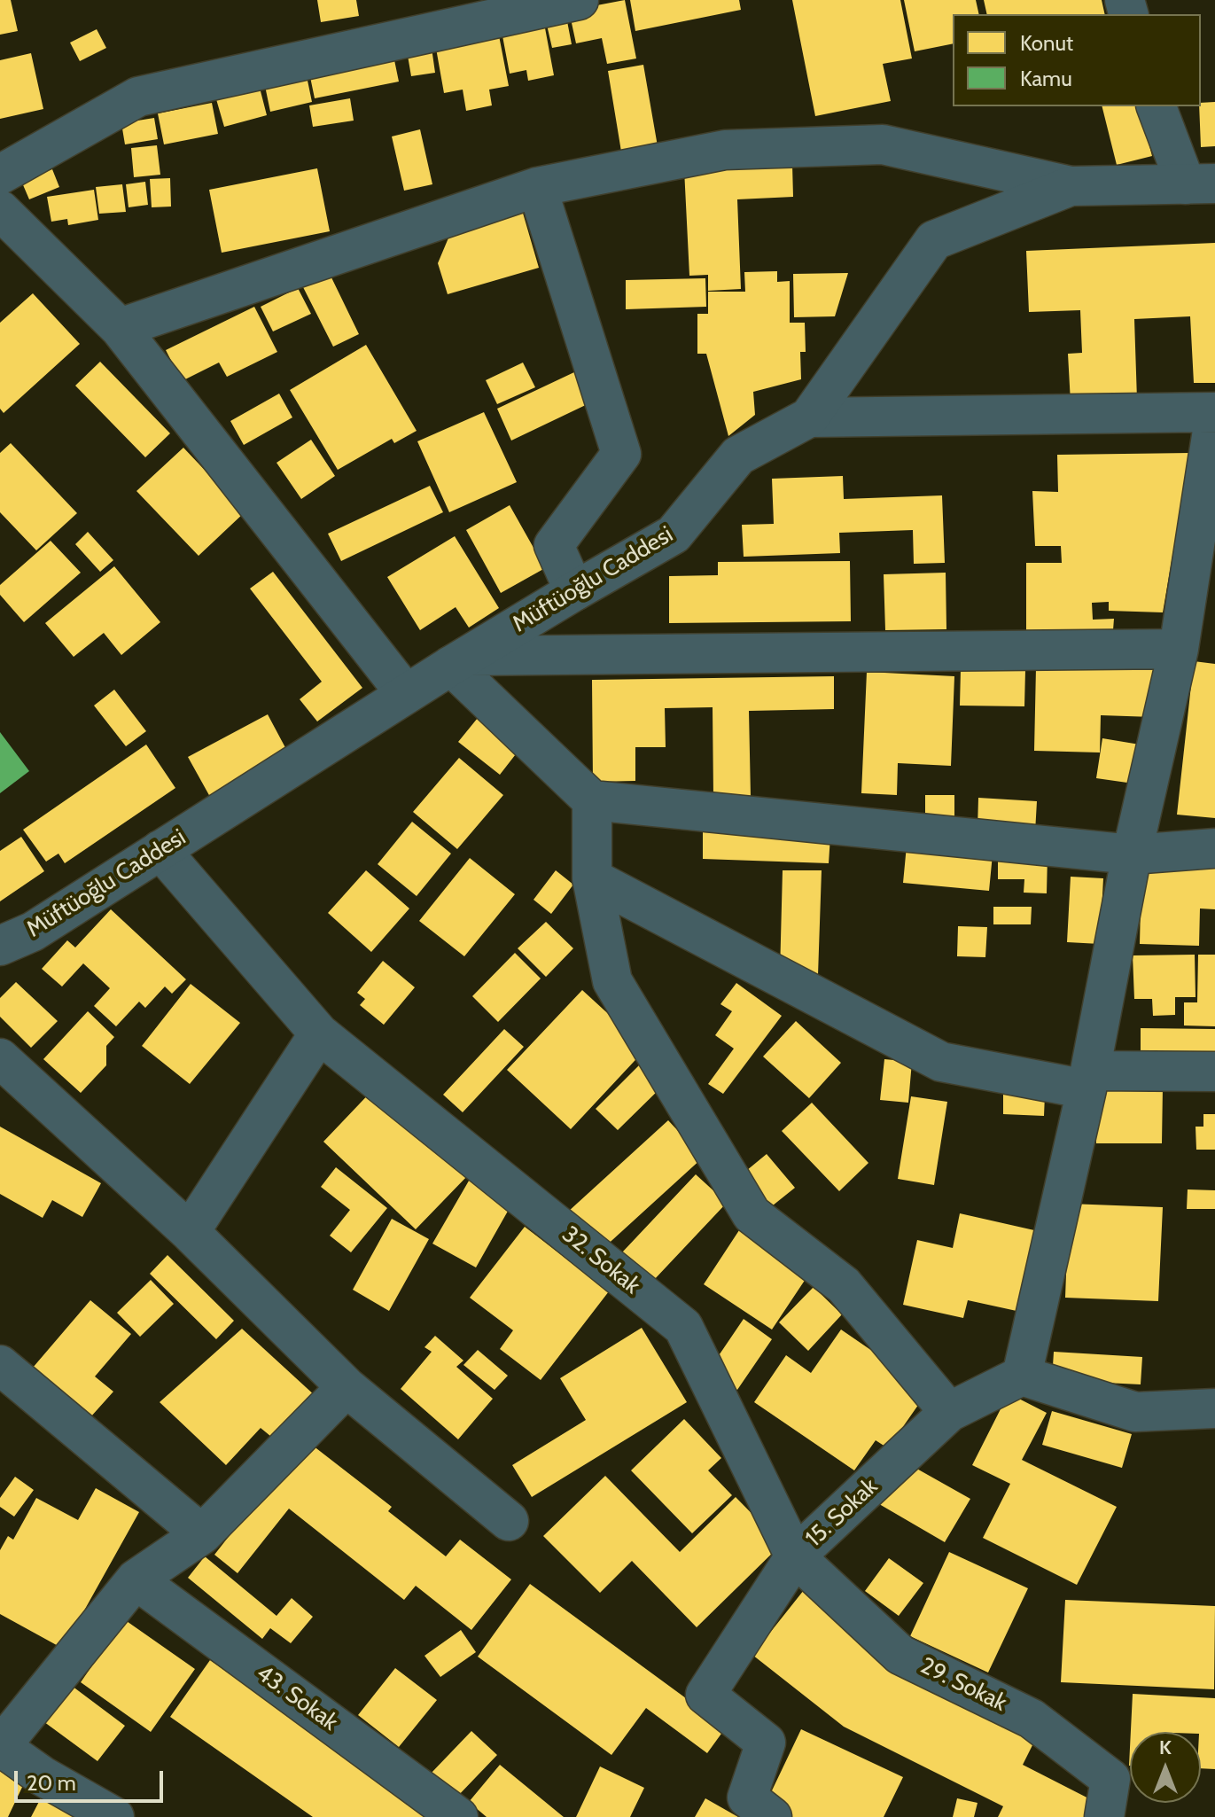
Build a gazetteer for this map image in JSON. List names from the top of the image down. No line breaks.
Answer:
{"streets":{"street":["Müftüoğlu Caddesi","32. Sokak","15. Sokak","29. Sokak","43. Sokak"]},"crossings":[["Müftüoğlu Caddesi","32. Sokak"],["32. Sokak","15. Sokak"],["32. Sokak","29. Sokak"],["15. Sokak","29. Sokak"]],"legend":["Konut","Kamu"],"scale_bar":"20 m","north":"top"}
